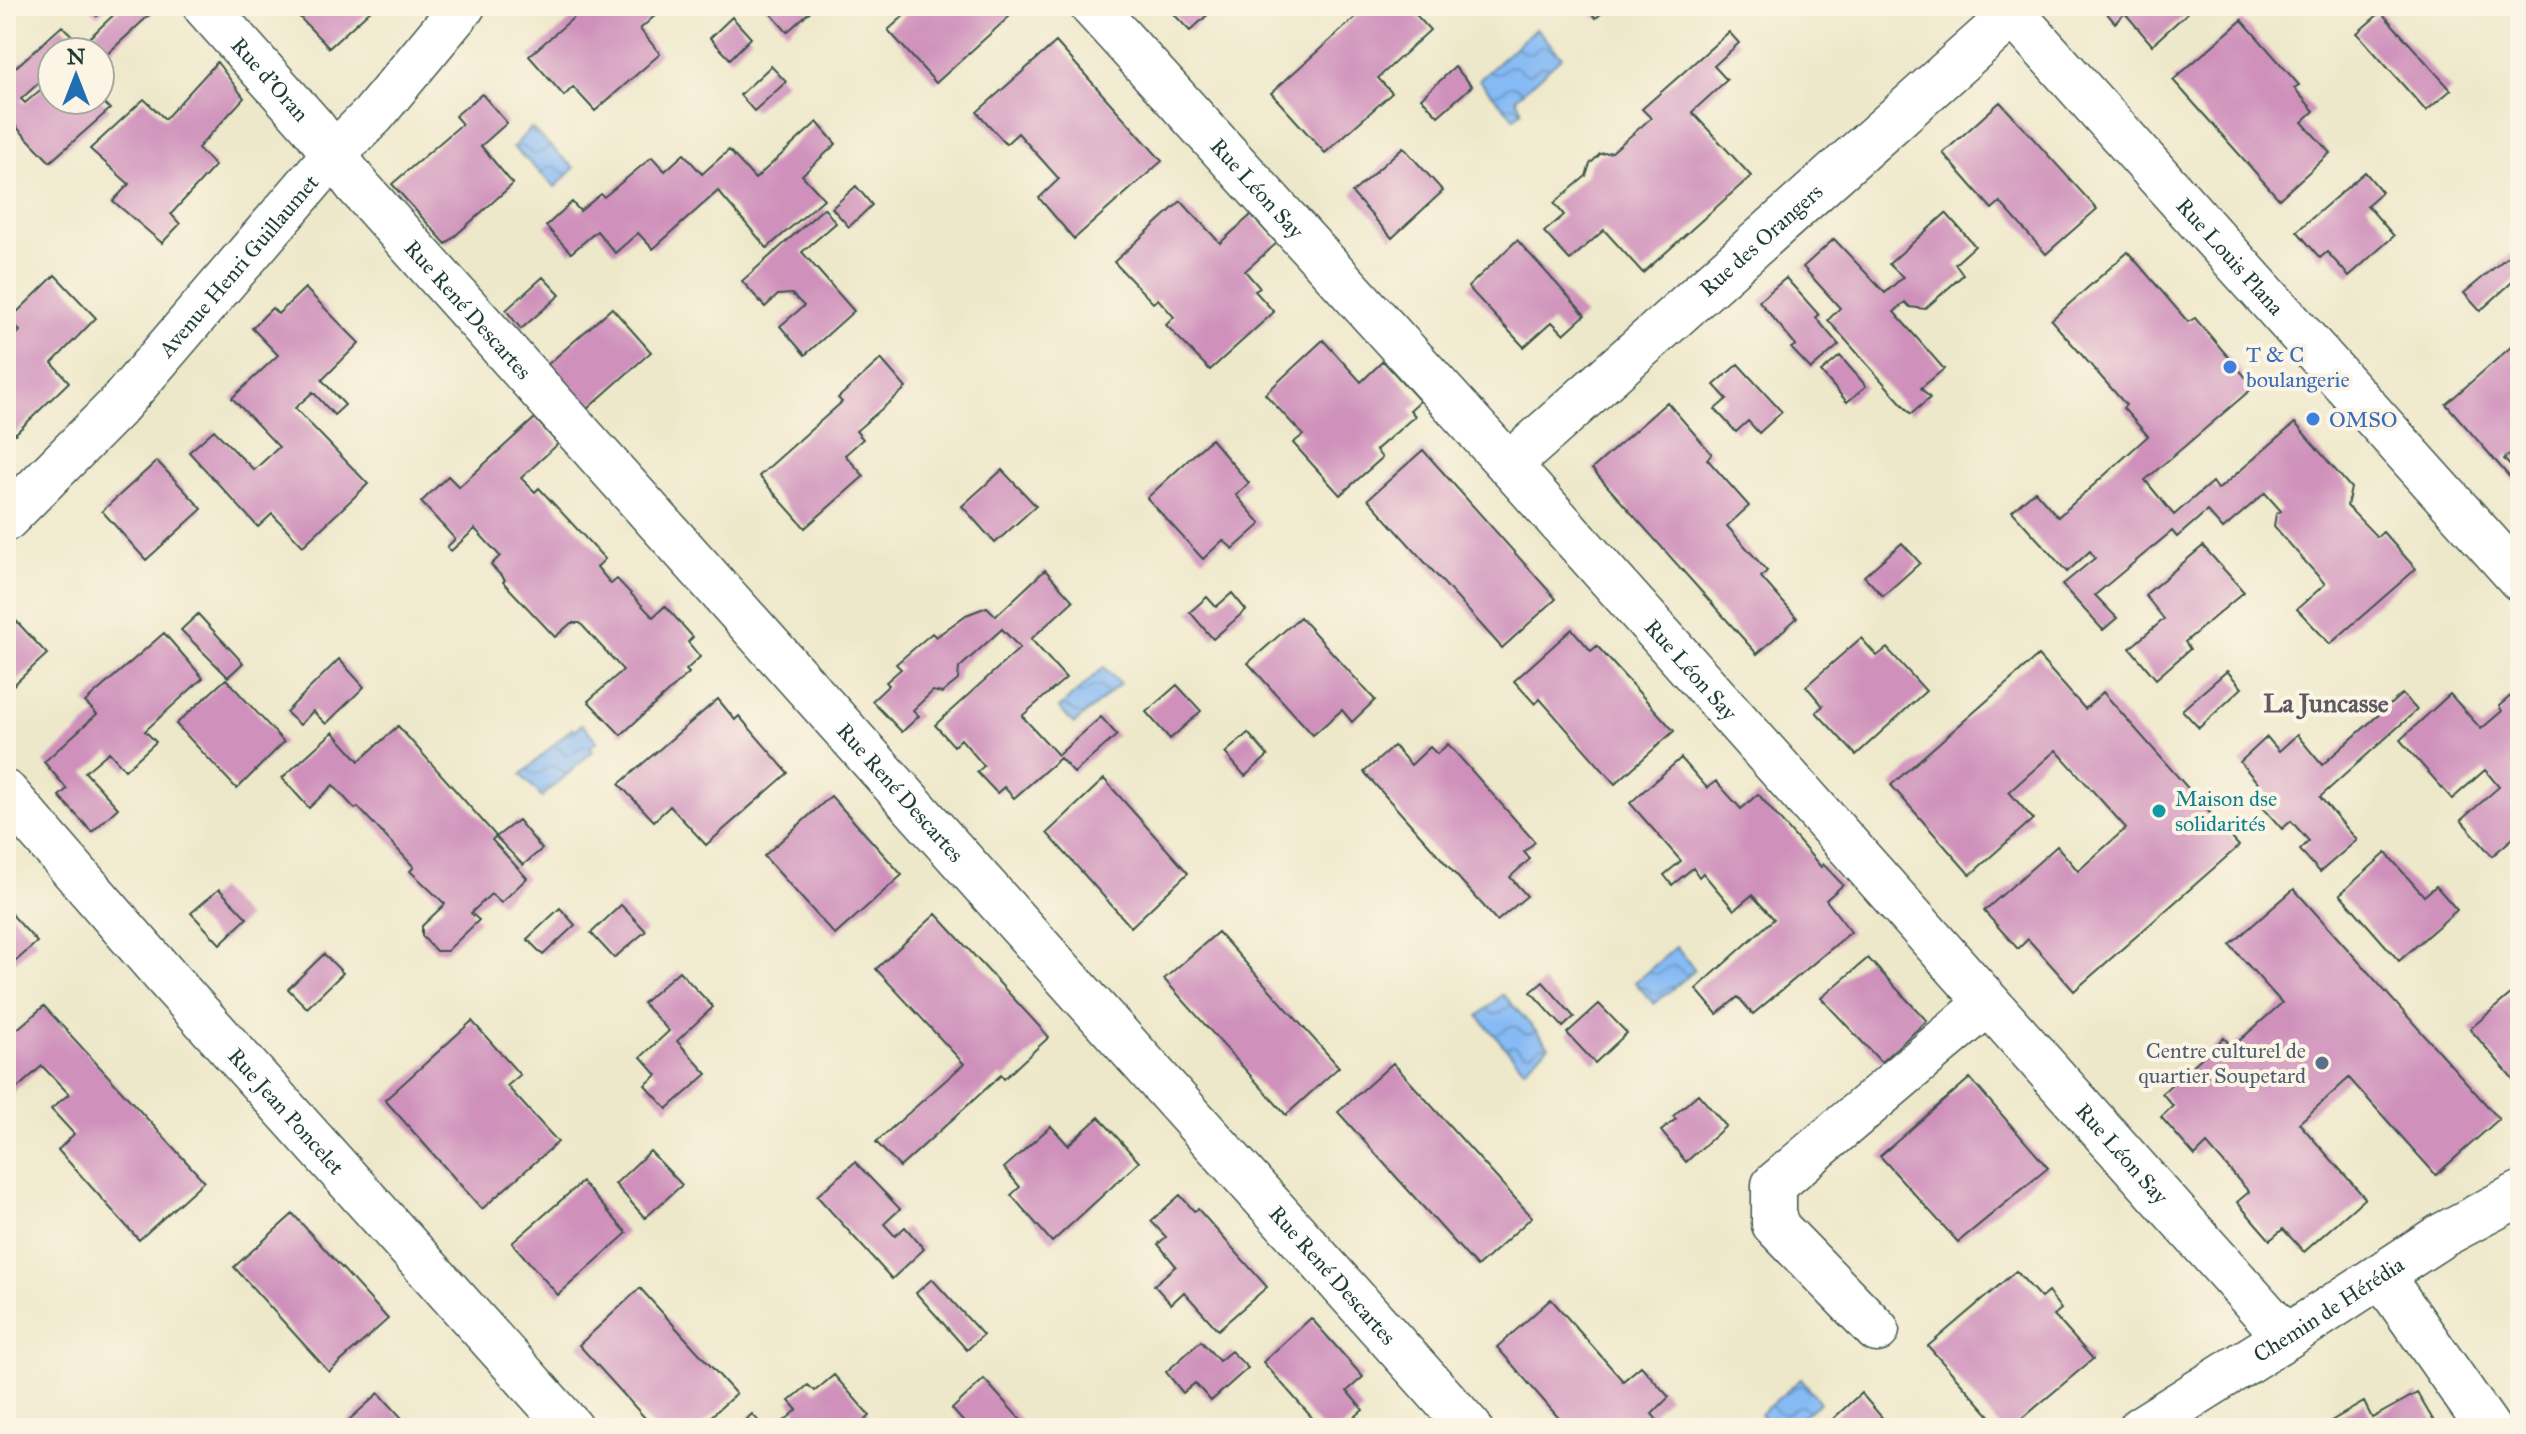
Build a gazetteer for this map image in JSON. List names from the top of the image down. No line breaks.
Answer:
{"streets":{"street":["Rue d'Oran","Rue Léon Say","Rue des Orangers","Rue Louis Plana","Avenue Henri Guillaumet","Rue René Descartes","Rue Jean Poncelet","Chemin de Hérédia"]},"crossings":[["Rue d'Oran","Avenue Henri Guillaumet"],["Rue d'Oran","Rue René Descartes"],["Rue Léon Say","Rue des Orangers"],["Rue Léon Say","Chemin de Hérédia"],["Rue des Orangers","Rue Louis Plana"],["Avenue Henri Guillaumet","Rue René Descartes"]],"districts":["La Juncasse"],"places":["T & C boulangerie","OMSO","Maison dse solidarités","Centre culturel de quartier Soupetard"],"north":"top"}
